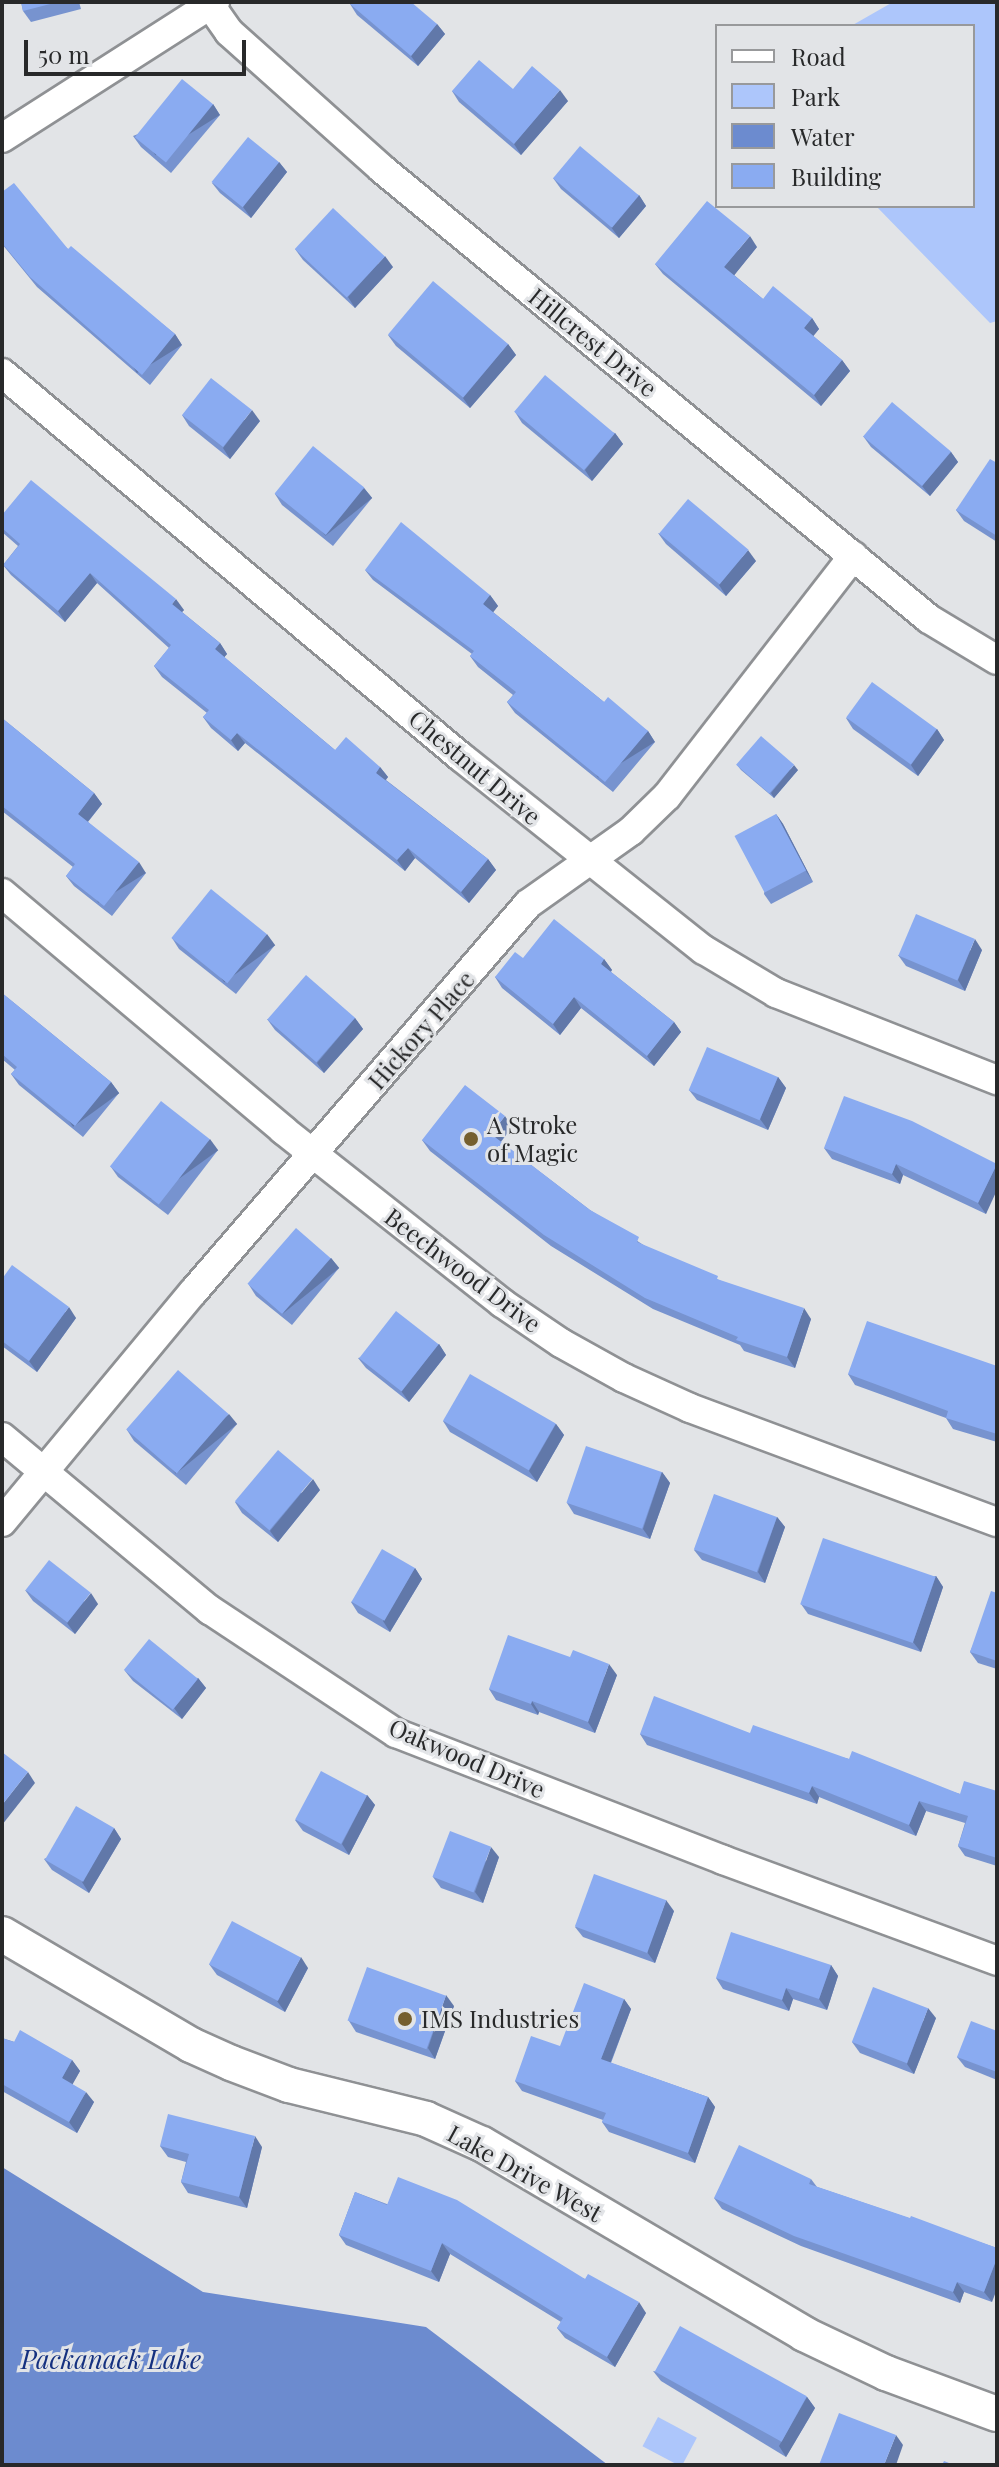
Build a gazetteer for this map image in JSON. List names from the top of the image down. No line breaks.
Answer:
{"streets":{"street":["Hillcrest Drive","Chestnut Drive","Hickory Place","Beechwood Drive","Oakwood Drive","Lake Drive West"]},"crossings":[["Hillcrest Drive","Hickory Place"],["Chestnut Drive","Hickory Place"],["Hickory Place","Beechwood Drive"],["Hickory Place","Oakwood Drive"]],"water":["Packanack Lake"],"places":["A Stroke of Magic","IMS Industries"],"legend":["Road","Park","Water","Building"],"scale_bar":"50 m"}
